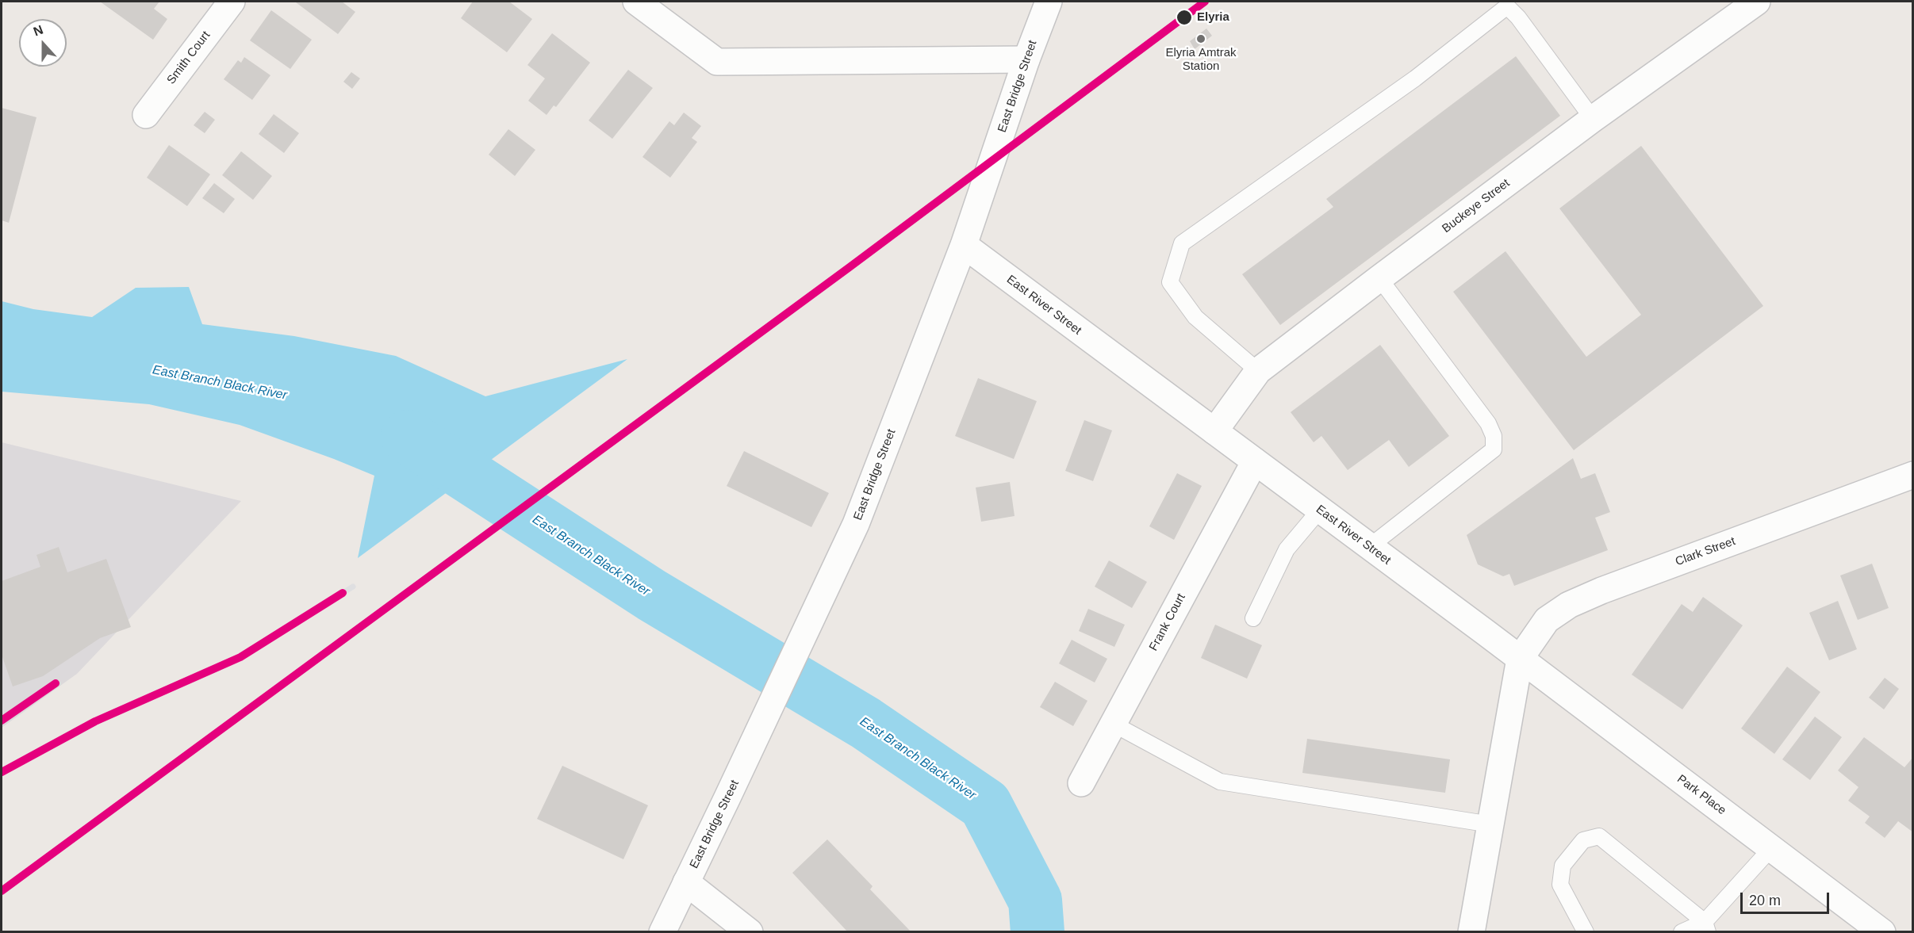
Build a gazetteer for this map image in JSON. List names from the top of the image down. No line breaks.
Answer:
{"streets":{"street":["Smith Court","East Bridge Street","Buckeye Street","East River Street","Clark Street","Frank Court","Park Place"]},"crossings":[["East Bridge Street","East River Street"],["Buckeye Street","East River Street"],["East River Street","Clark Street"],["East River Street","Frank Court"],["East River Street","Park Place"],["Clark Street","Park Place"]],"water":["East Branch Black River"],"places":["Elyria","Elyria Amtrak Station"],"scale_bar":"20 m","north":"top"}
